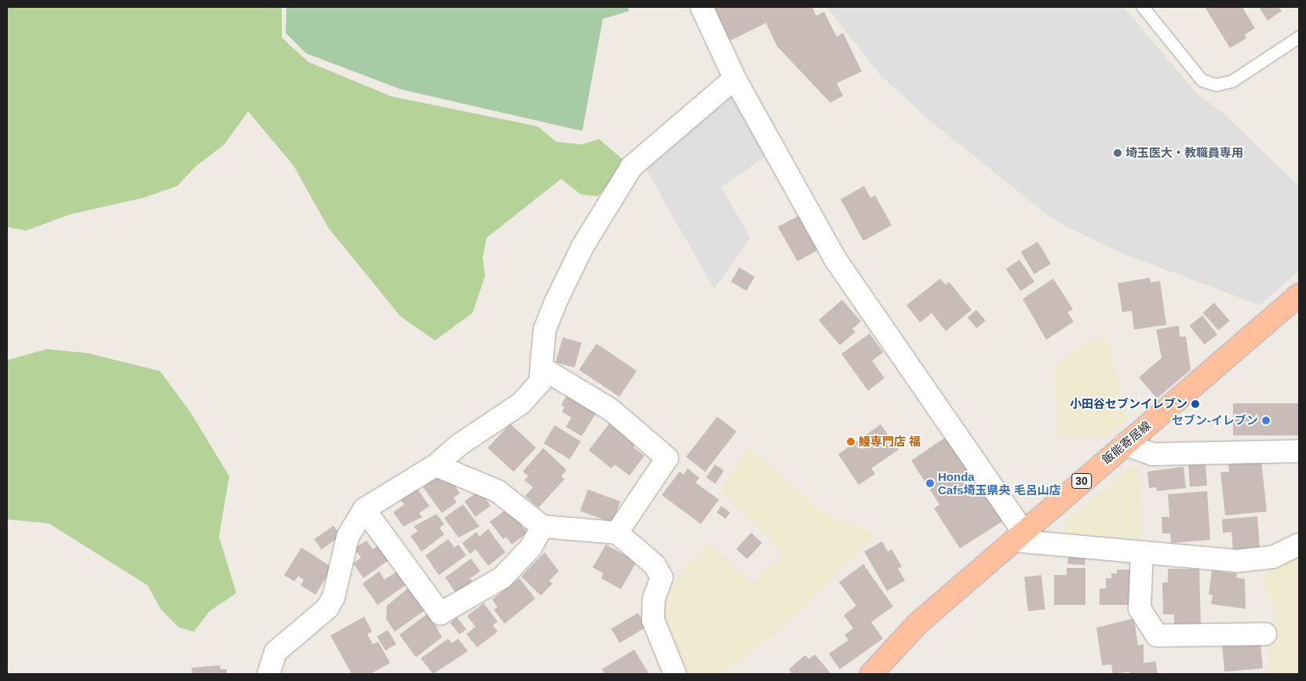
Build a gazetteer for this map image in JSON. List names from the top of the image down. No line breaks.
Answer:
{"streets":{"main road":["飯能寄居線","30"]},"places":["埼玉医大・教職員専用","小田谷セブンイレブン","セブン-イレブン","鰻専門店 福","Honda Cafs埼玉県央 毛呂山店"]}
